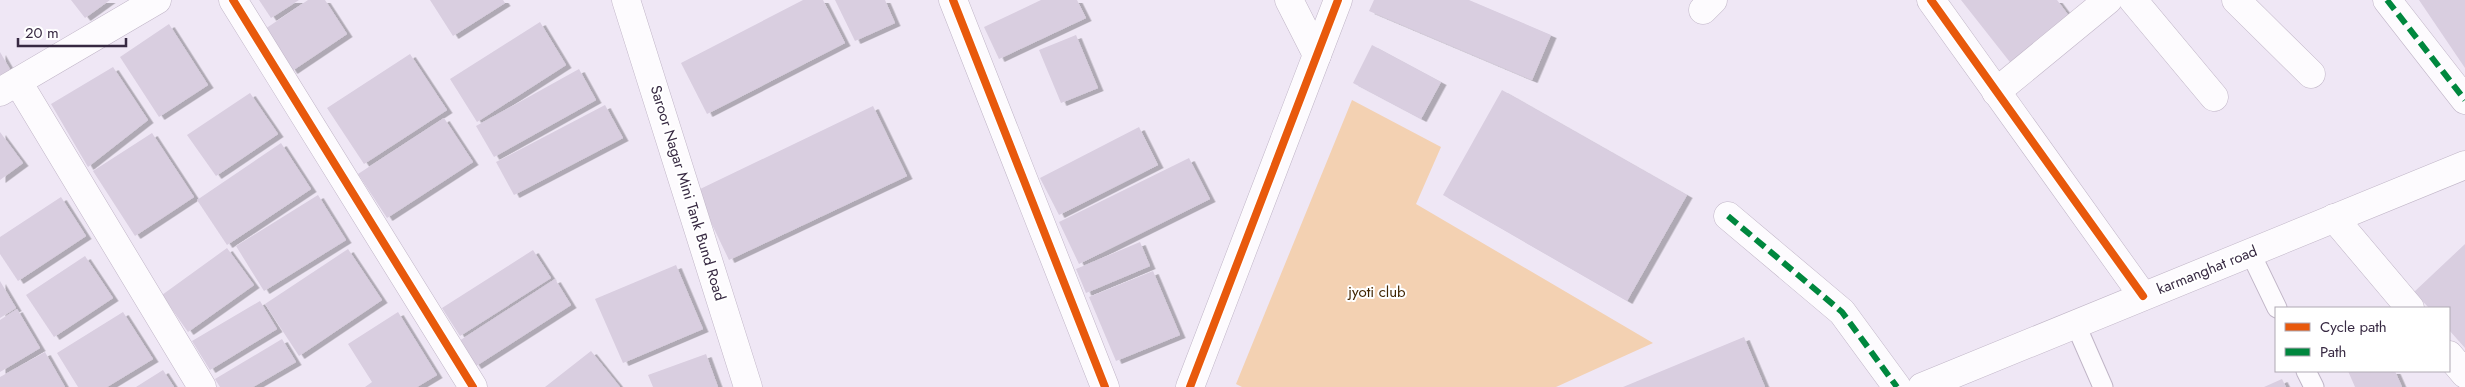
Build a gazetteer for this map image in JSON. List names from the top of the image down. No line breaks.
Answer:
{"streets":{"street":["Saroor Nagar Mini Tank Bund Road","karmanghat road"]},"parks":["jyoti club"],"legend":["Cycle path","Path"],"scale_bar":"20 m"}
